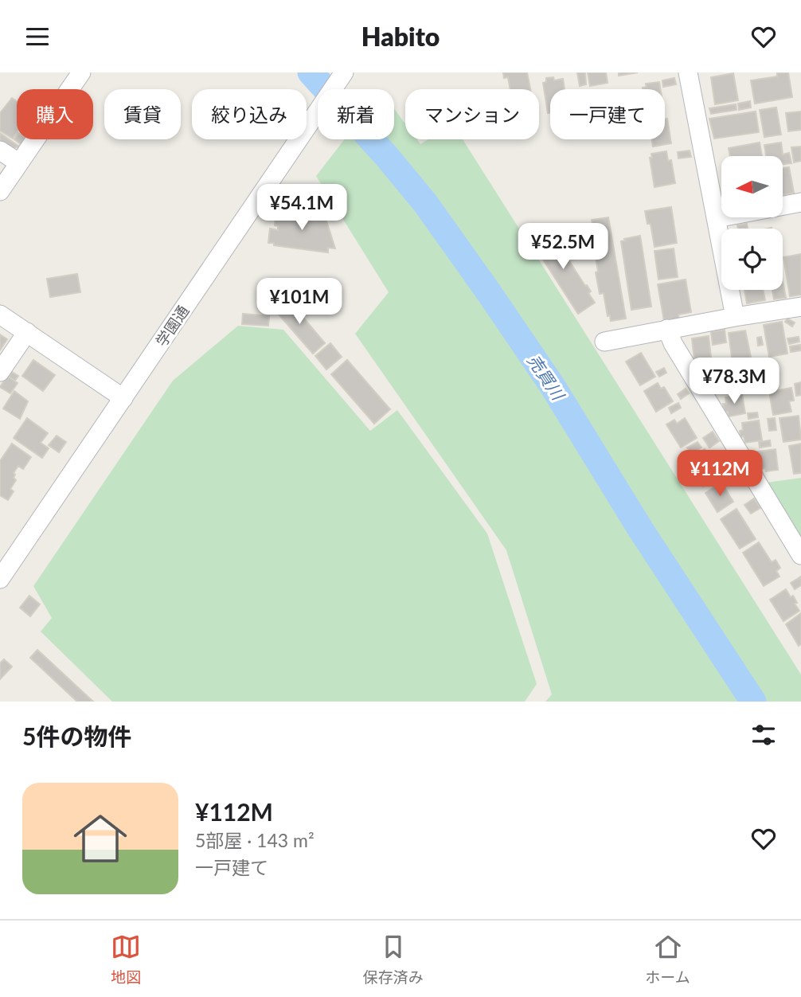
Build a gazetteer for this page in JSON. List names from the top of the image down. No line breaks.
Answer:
{"streets":{"street":["学園通"]},"water":["売買川"],"north":"left","page":{"header":"Habito","chip":["購入","賃貸","絞り込み","新着","マンション","一戸建て"],"price":["¥54.1M","¥52.5M","¥101M","¥78.3M","¥112M"],"heading":"5件の物件","list":[{"name":"¥112M","note":"5部屋 · 143 m² · 一戸建て"}],"tabs":["地図","保存済み","ホーム"]}}
